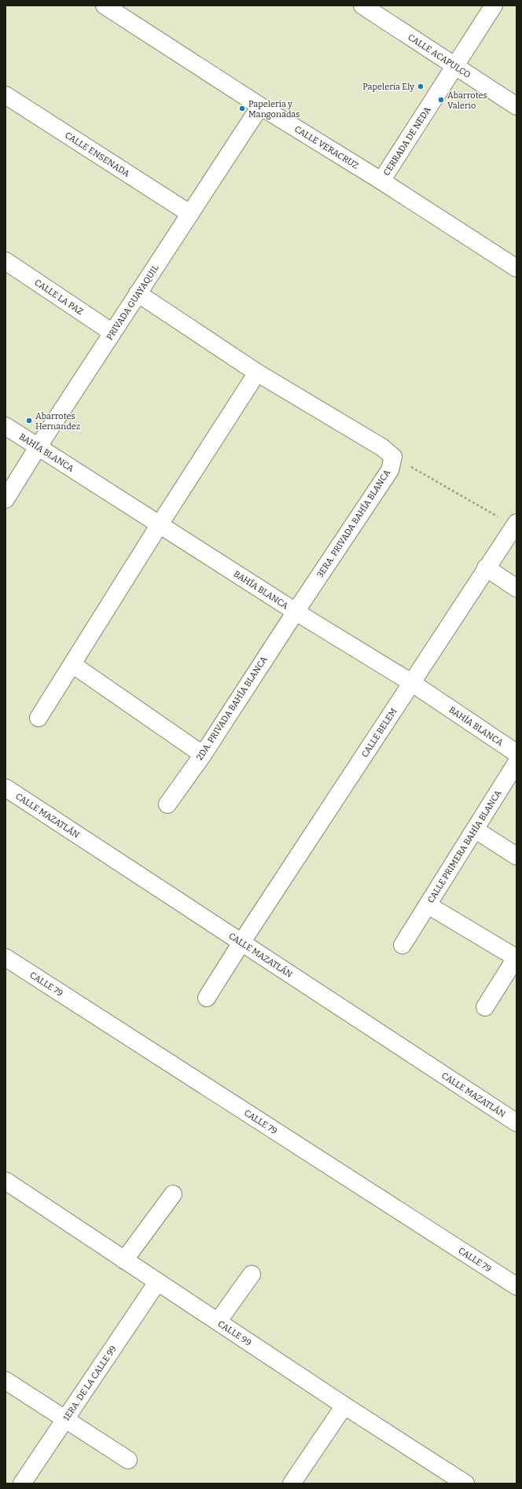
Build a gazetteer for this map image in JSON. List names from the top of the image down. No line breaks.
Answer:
{"streets":{"street":["CALLE ACAPULCO","CERRADA DE NEDA","CALLE VERACRUZ","CALLE ENSENADA","CALLE LA PAZ","PRIVADA GUAYAQUIL","BAHÍA BLANCA","3ERA. PRIVADA BAHÍA BLANCA","2DA. PRIVADA BAHÍA BLANCA","CALLE BELEM","CALLE MAZATLÁN","CALLE PRIMERA BAHÍA BLANCA","CALLE 79","CALLE 99","1ERA. DE LA CALLE 99"]},"crossings":[["CALLE ACAPULCO","CERRADA DE NEDA"],["CERRADA DE NEDA","CALLE VERACRUZ"],["CALLE VERACRUZ","PRIVADA GUAYAQUIL"],["CALLE ENSENADA","PRIVADA GUAYAQUIL"],["CALLE LA PAZ","PRIVADA GUAYAQUIL"],["PRIVADA GUAYAQUIL","BAHÍA BLANCA"],["BAHÍA BLANCA","3ERA. PRIVADA BAHÍA BLANCA"],["BAHÍA BLANCA","2DA. PRIVADA BAHÍA BLANCA"],["BAHÍA BLANCA","CALLE BELEM"],["3ERA. PRIVADA BAHÍA BLANCA","2DA. PRIVADA BAHÍA BLANCA"],["CALLE BELEM","CALLE MAZATLÁN"],["CALLE 99","1ERA. DE LA CALLE 99"]],"places":["Papelería Ely","Abarrotes Valerio","Papelería y Mangonadas","Abarrotes Hernandez"]}
